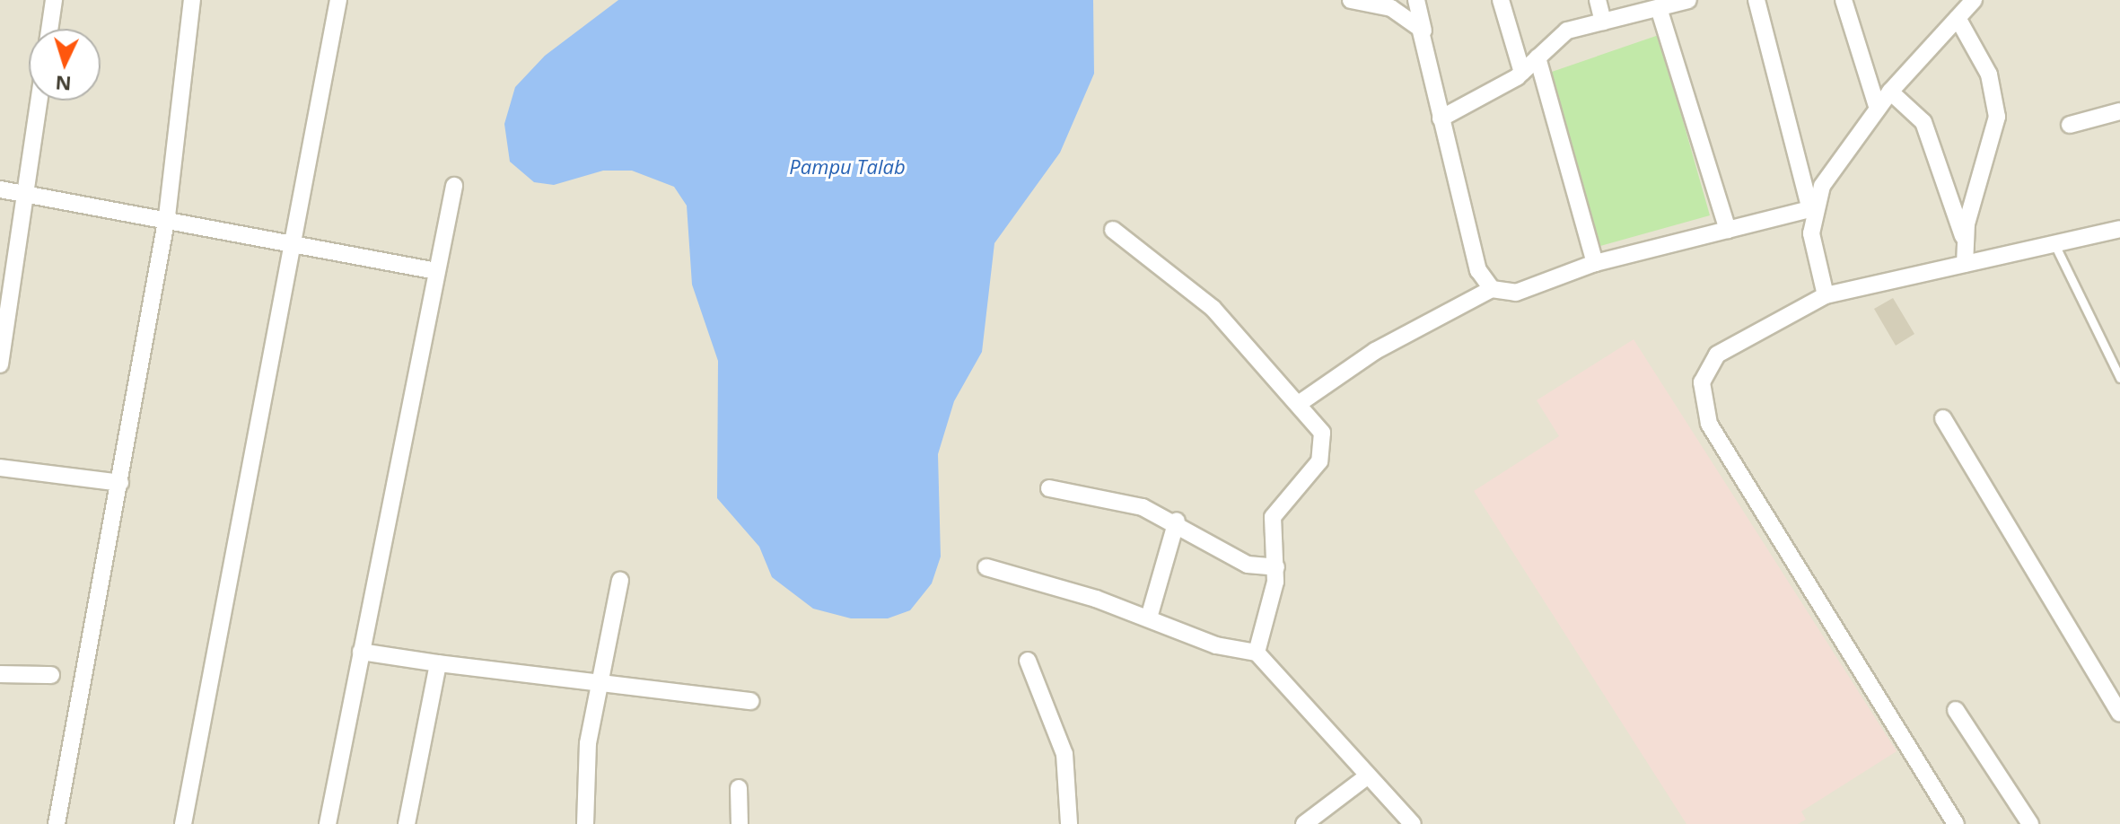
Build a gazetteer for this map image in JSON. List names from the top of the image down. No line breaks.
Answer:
{"water":["Pampu Talab"],"north":"bottom"}
